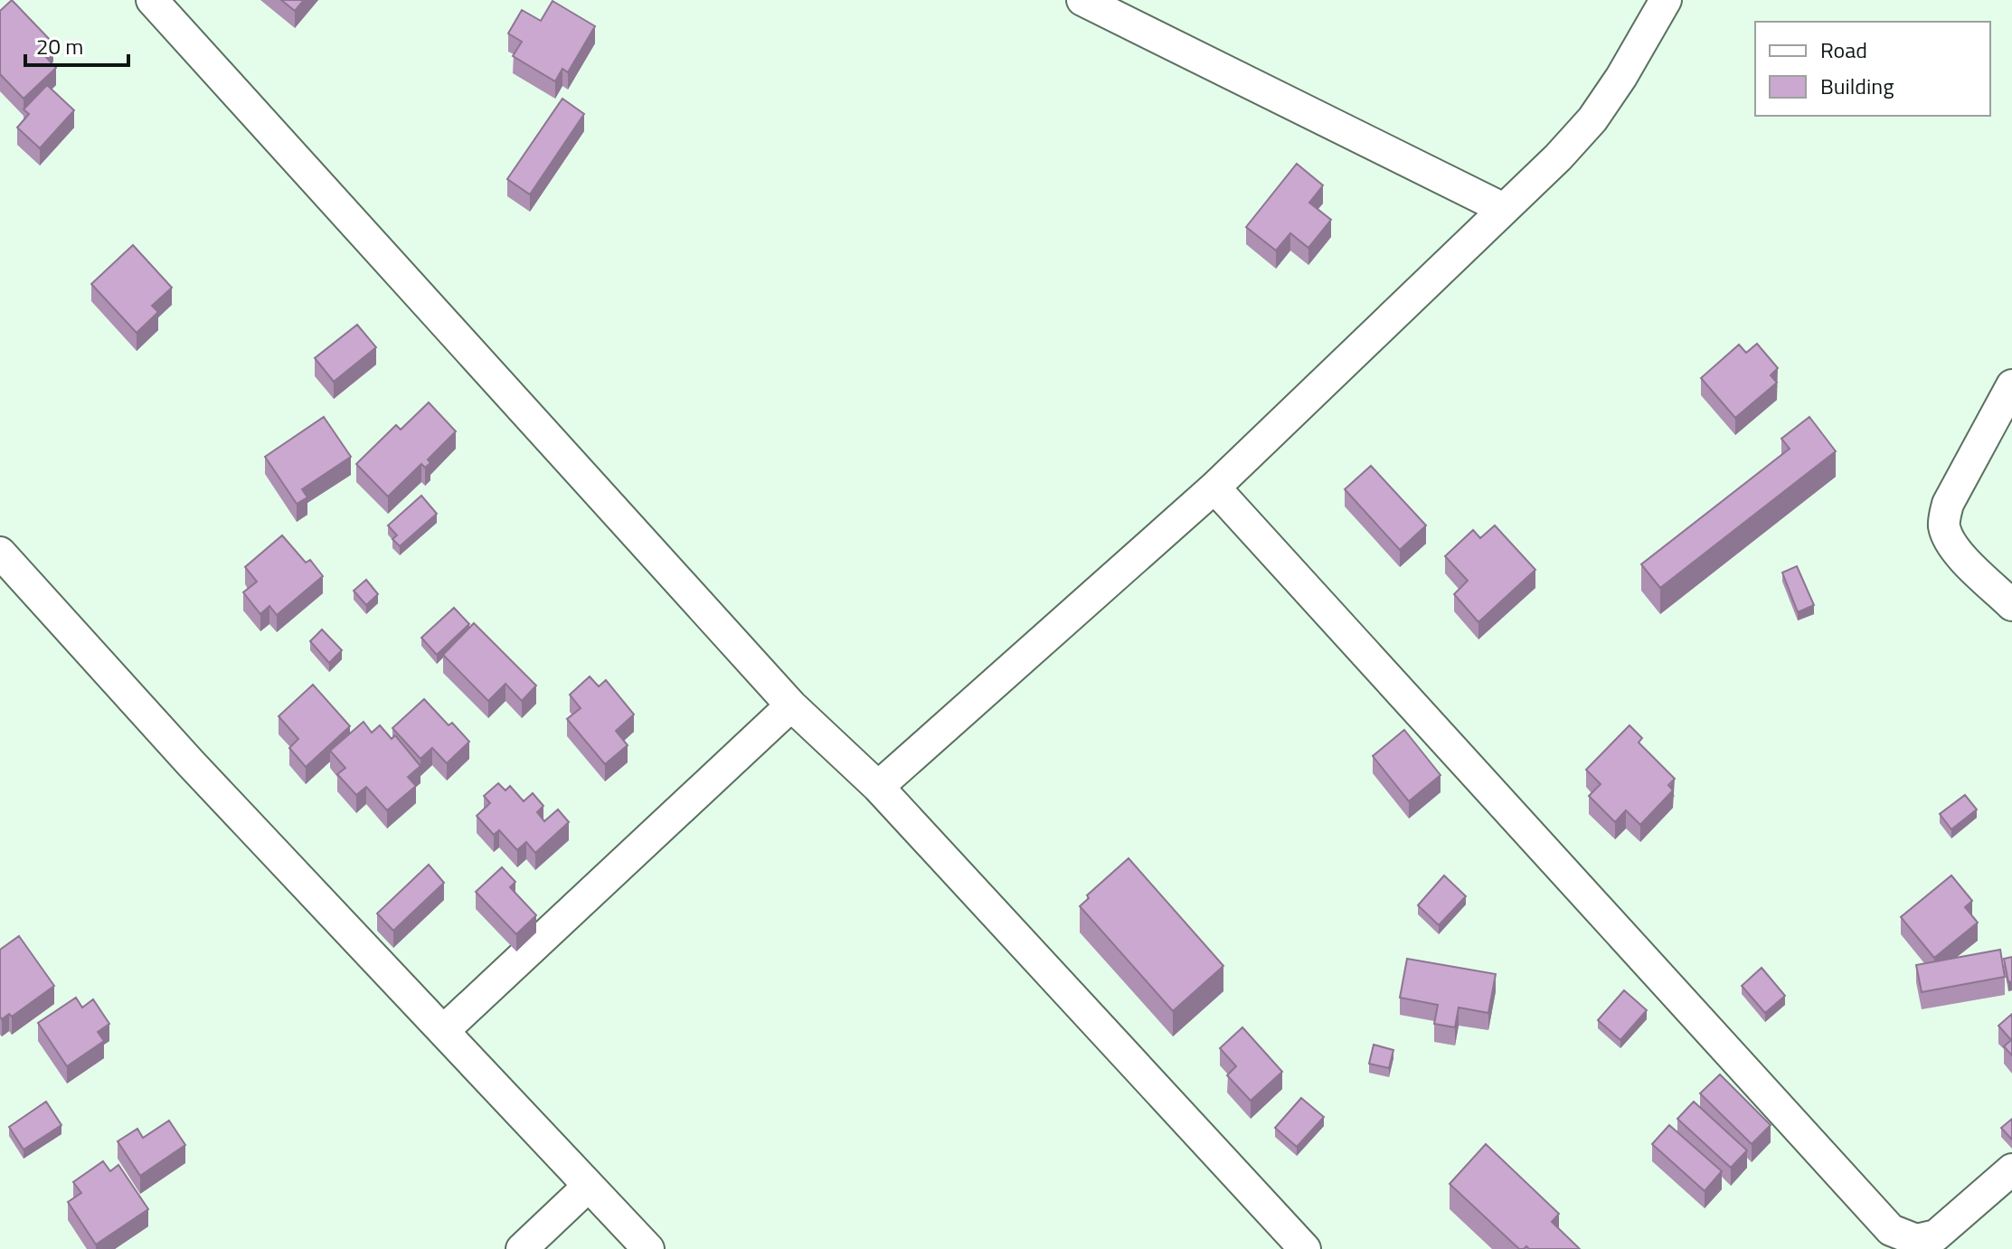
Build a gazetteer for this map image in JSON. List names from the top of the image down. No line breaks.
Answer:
{"legend":["Road","Building"],"scale_bar":"20 m"}
